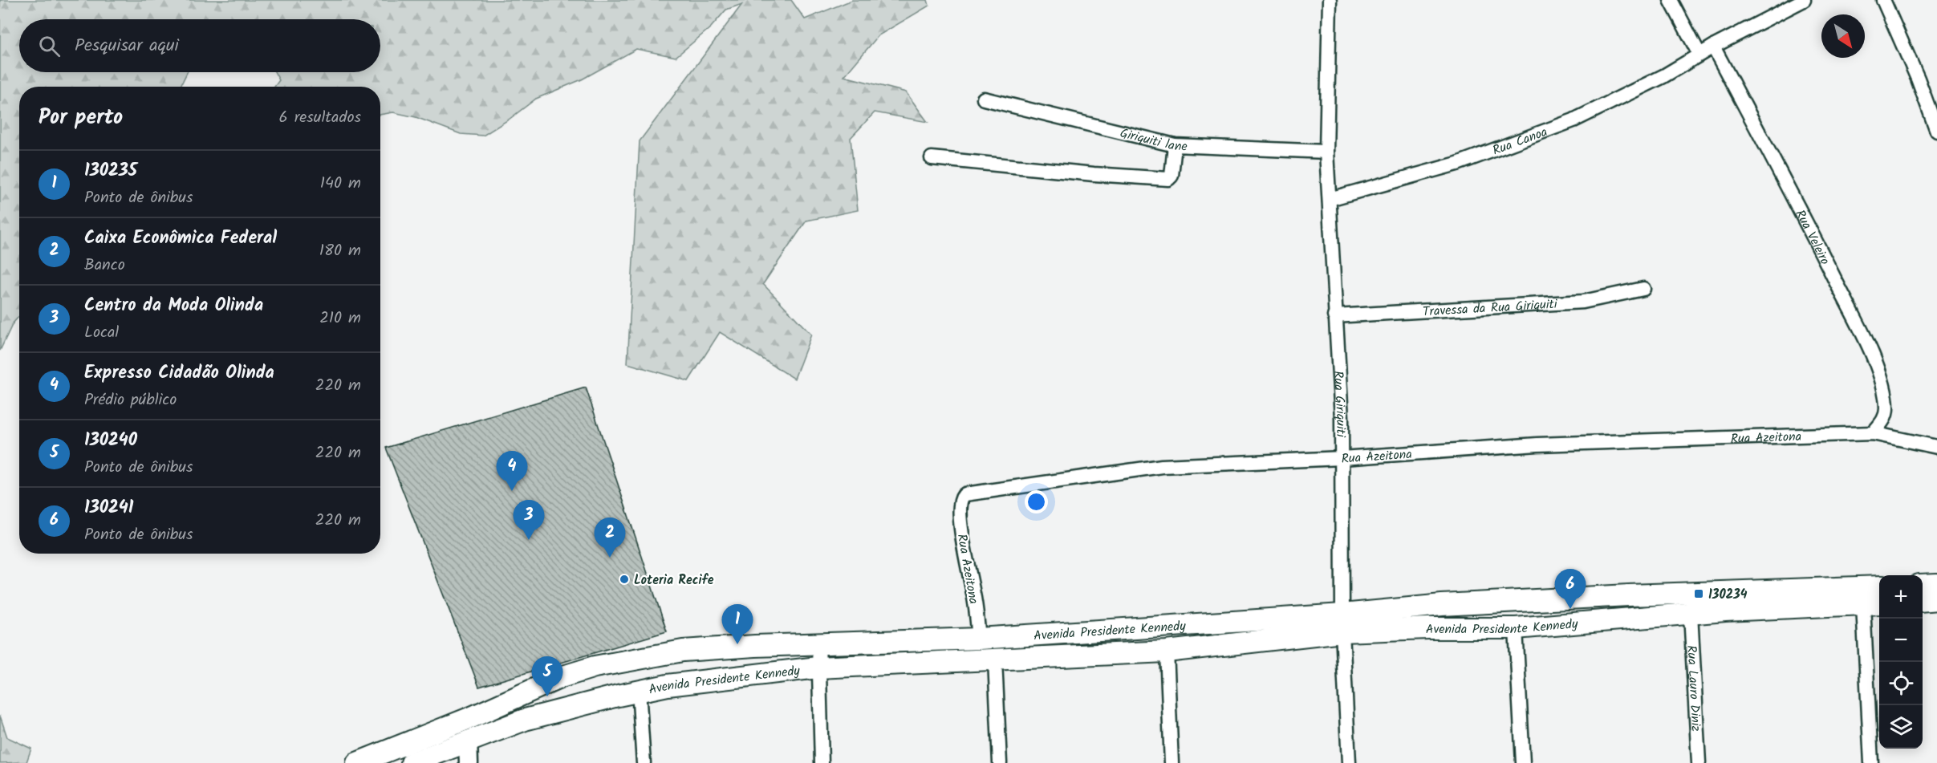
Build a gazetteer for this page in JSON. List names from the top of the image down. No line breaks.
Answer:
{"streets":{"main road":["Avenida Presidente Kennedy"],"street":["Giriquiti lane","Rua Canoa","Rua Veleiro","Travessa da Rua Giriquiti","Rua Giriquiti","Rua Azeitona","Rua Lauro Diniz"]},"crossings":[["Giriquiti lane","Rua Giriquiti"],["Rua Canoa","Rua Veleiro"],["Rua Canoa","Rua Giriquiti"],["Rua Veleiro","Rua Azeitona"],["Travessa da Rua Giriquiti","Rua Giriquiti"],["Rua Giriquiti","Rua Azeitona"],["Rua Giriquiti","Avenida Presidente Kennedy"],["Rua Azeitona","Avenida Presidente Kennedy"],["Avenida Presidente Kennedy","Rua Lauro Diniz"]],"places":{"other":["Loteria Recife"],"transit":["130234"]},"north":"bottom right","page":{"search":"Pesquisar aqui","heading":["Por perto","6 resultados"],"list":[{"mark":"1","name":"130235","note":"Ponto de ônibus","value":"140 m"},{"mark":"2","name":"Caixa Econômica Federal","note":"Banco","value":"180 m"},{"mark":"3","name":"Centro da Moda Olinda","note":"Local","value":"210 m"},{"mark":"4","name":"Expresso Cidadão Olinda","note":"Prédio público","value":"220 m"},{"mark":"5","name":"130240","note":"Ponto de ônibus","value":"220 m"},{"mark":"6","name":"130241","note":"Ponto de ônibus","value":"220 m"}],"pins":["4","3","2","6","1","5"],"map_buttons":["+","−"]}}
